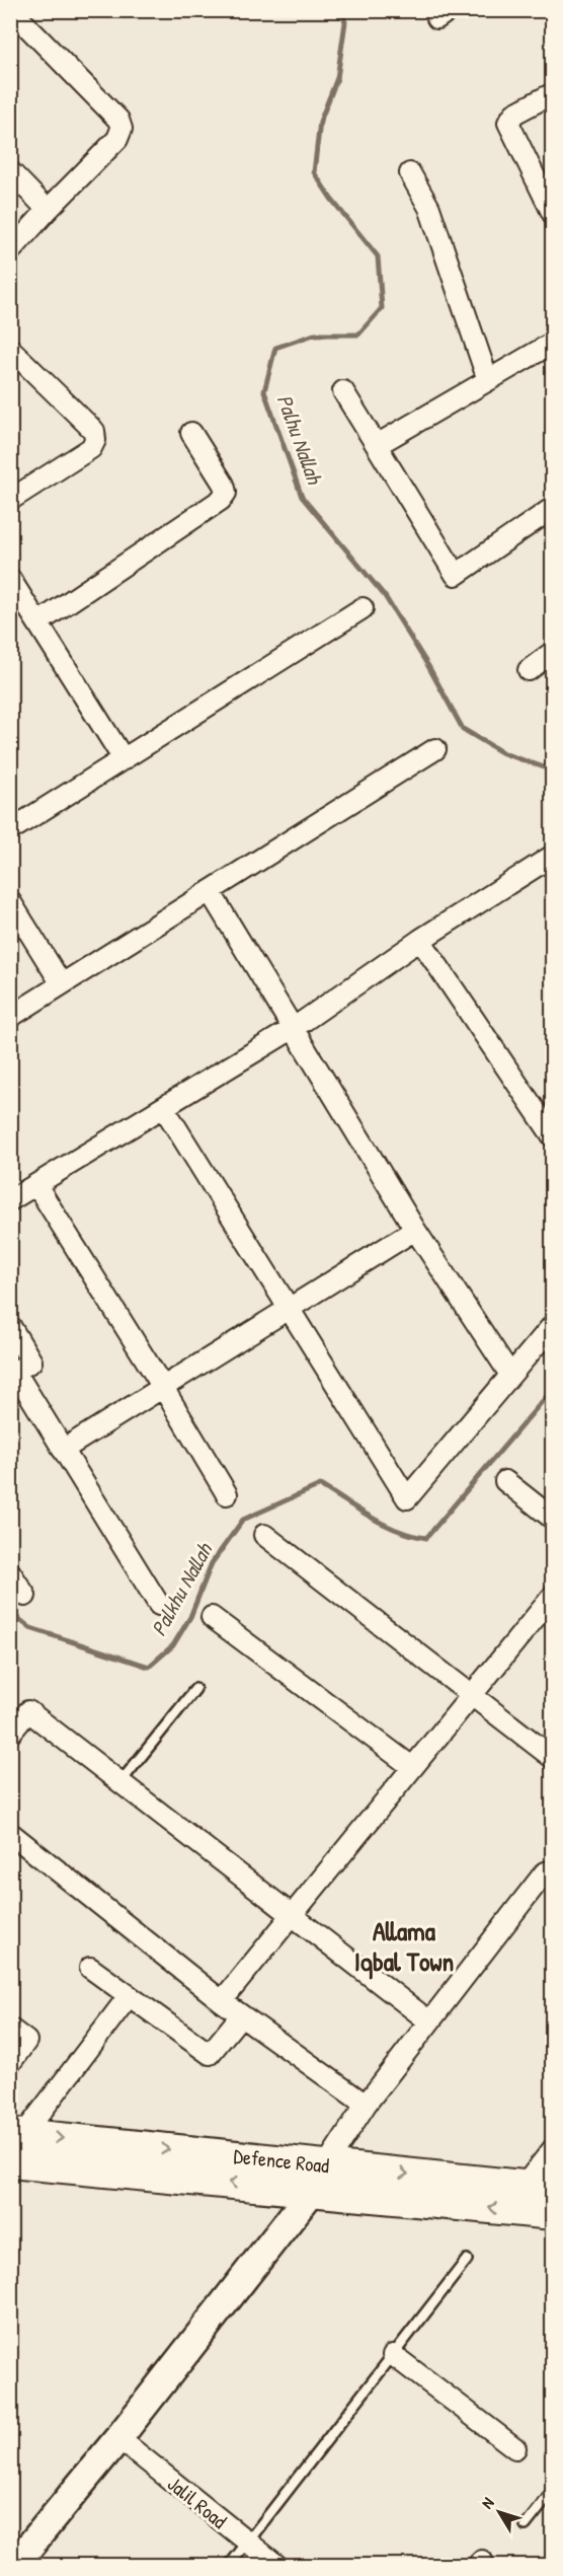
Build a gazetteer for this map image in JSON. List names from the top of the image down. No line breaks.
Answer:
{"streets":{"main road":["Defence Road"],"street":["Jalil Road"]},"districts":["Allama Iqbal Town"],"water":["Palhu Nallah","Palkhu Nallah"],"north":"top left"}
